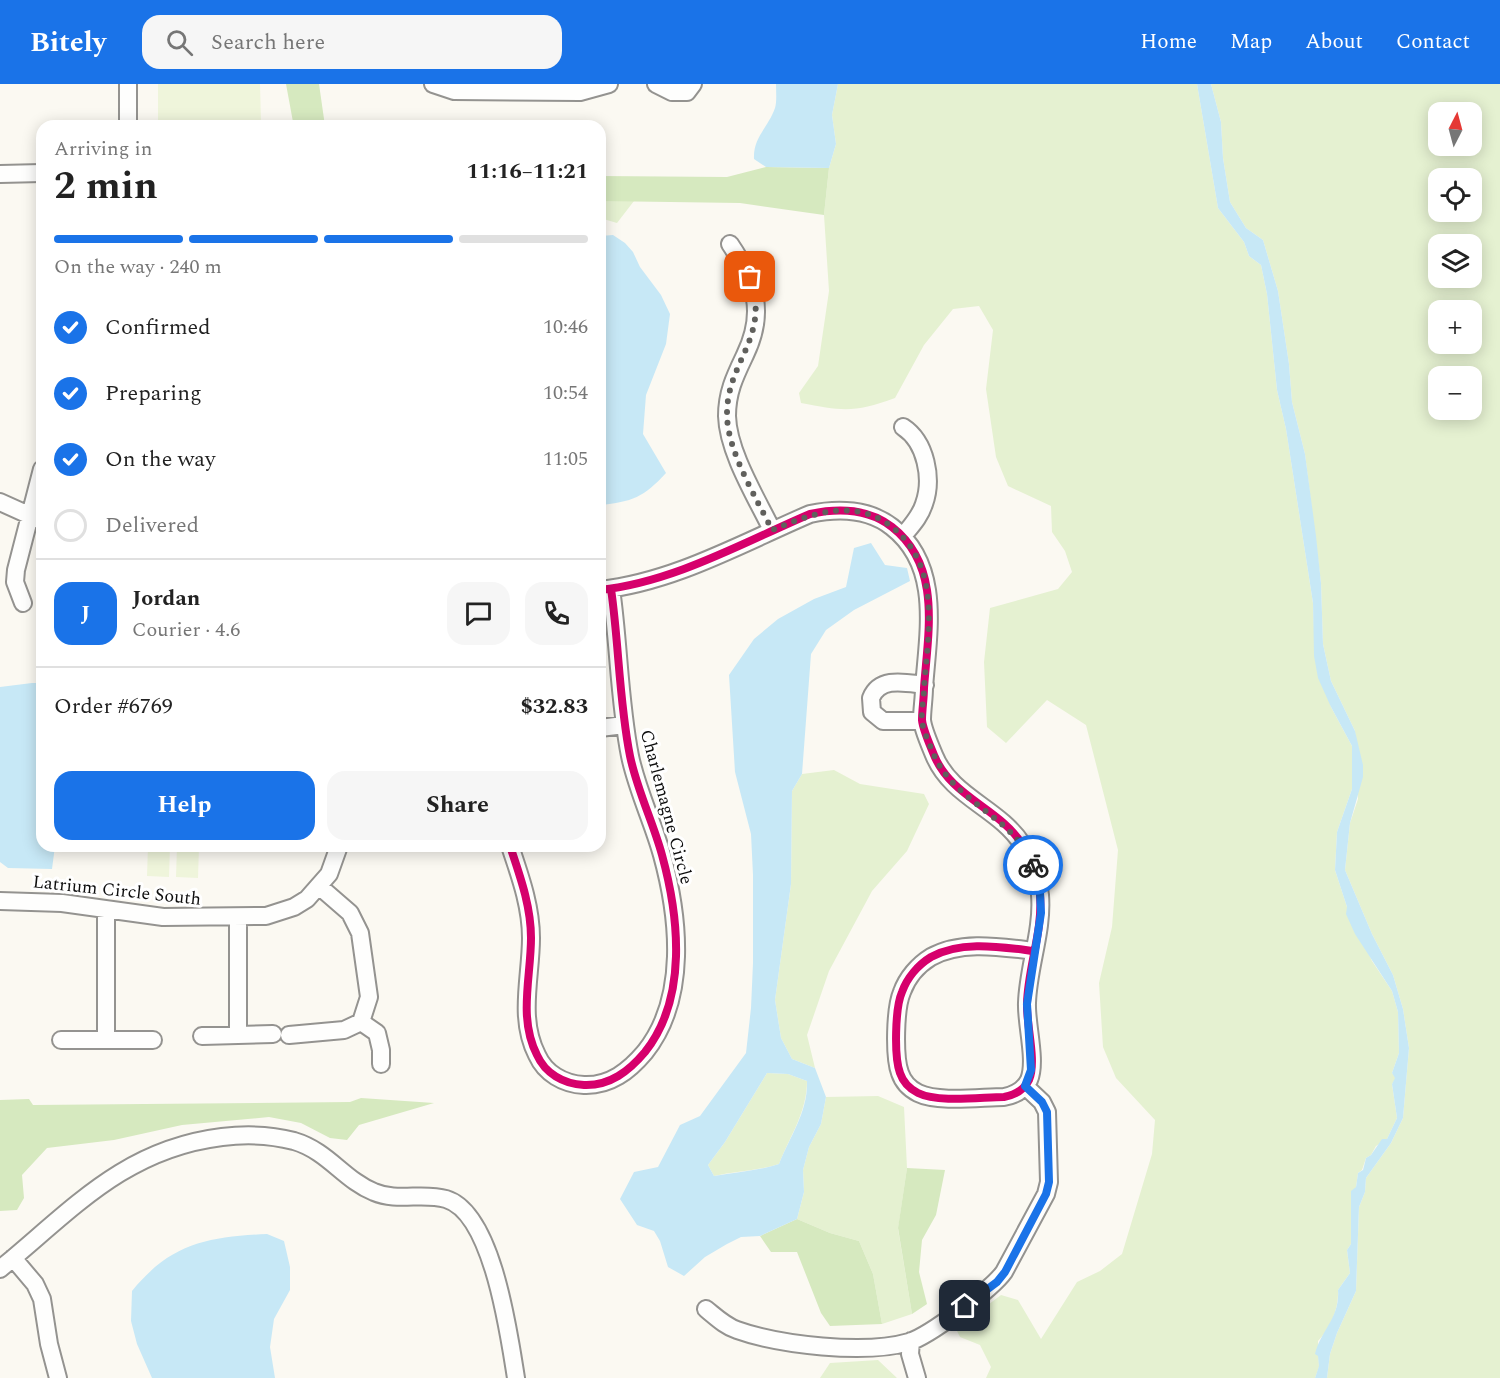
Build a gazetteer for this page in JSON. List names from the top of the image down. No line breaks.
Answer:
{"streets":{"street":["Charlemagne Circle","Latrium Circle South"]},"north":"top","page":{"header":"Bitely","search":"Search here","nav":["Home","Map","About","Contact"],"map_buttons":["+","−"],"heading":["2 min","Arriving in","11:16–11:21"],"panel":["Jordan","Courier · 4.6","Order #6769","$32.83"],"bar":"On the way · 240 m","list":[["Confirmed","10:46"],["Preparing","10:54"],["On the way","11:05"],"Delivered"],"round":"J","buttons":["Help","Share"]}}
